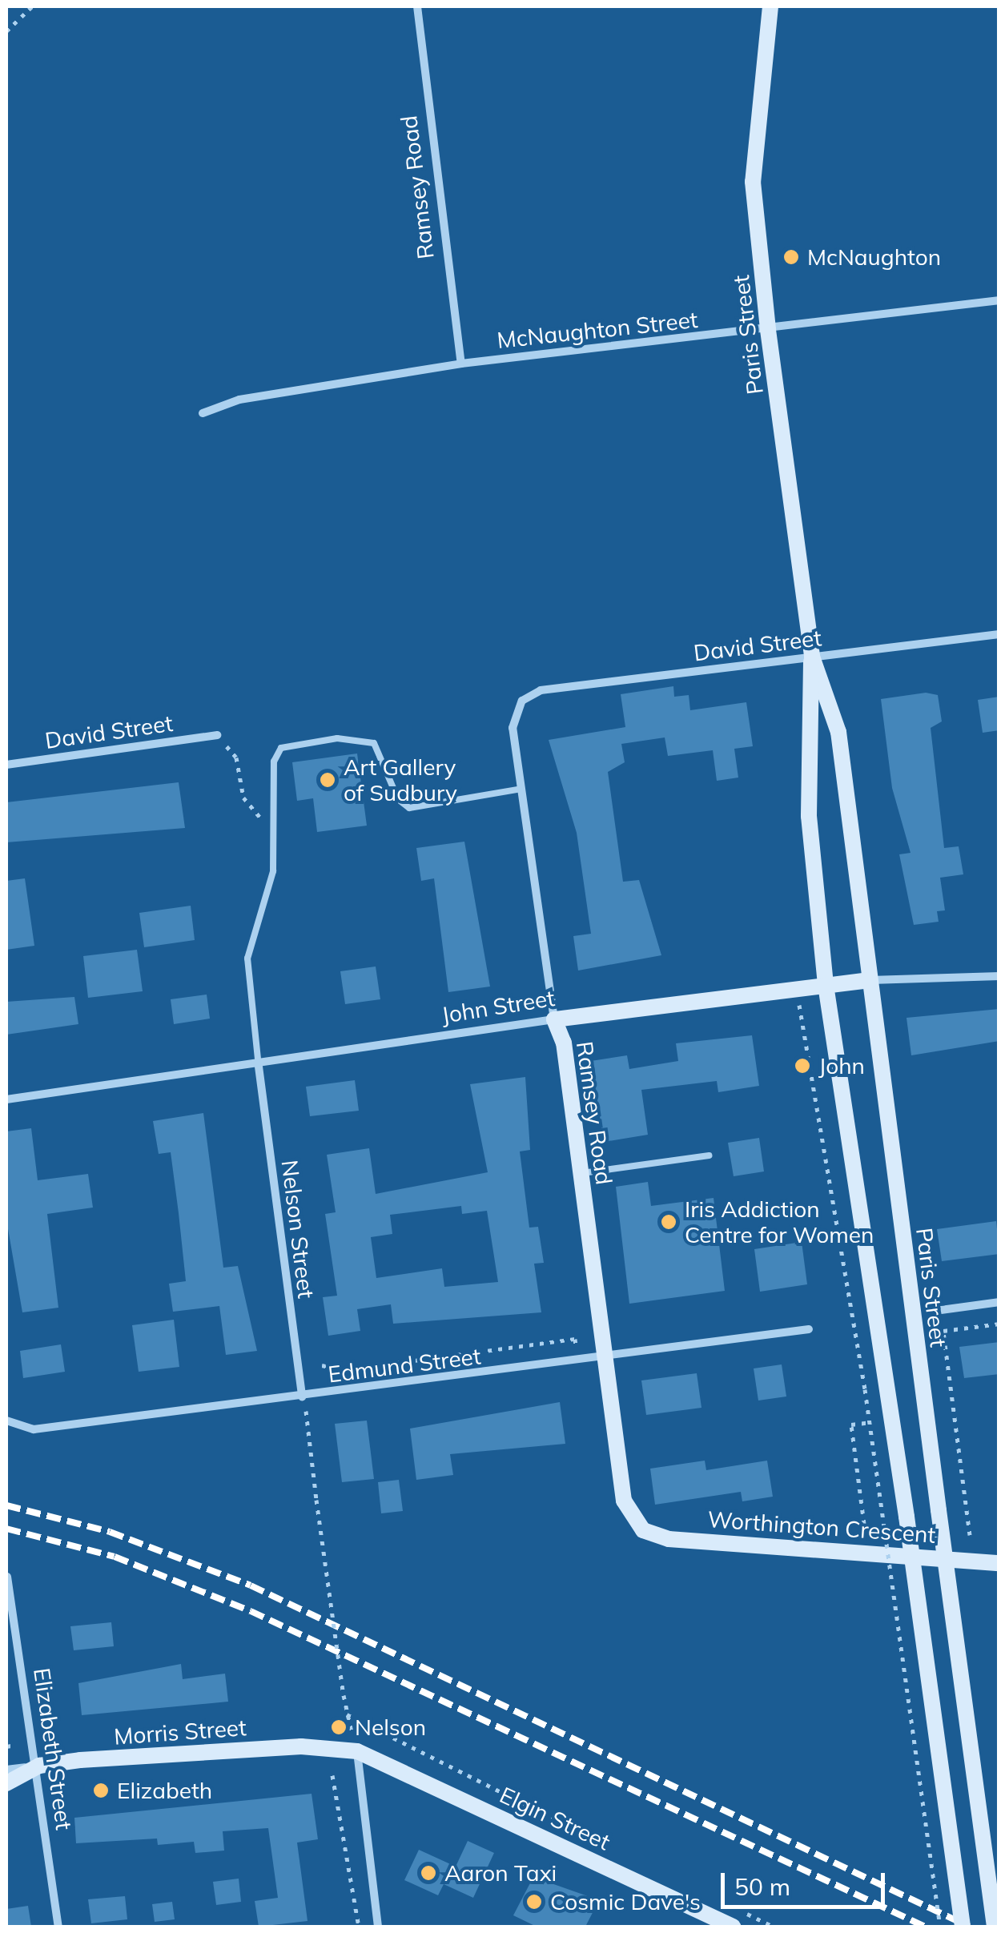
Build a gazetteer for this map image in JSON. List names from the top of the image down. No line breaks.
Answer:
{"streets":{"main road":["Ramsey Road","Paris Street","John Street","Worthington Crescent","Morris Street","Elgin Street"],"street":["McNaughton Street","David Street","Nelson Street","Edmund Street","Elizabeth Street"]},"crossings":[["Ramsey Road","McNaughton Street"],["Ramsey Road","David Street"],["Ramsey Road","John Street"],["Ramsey Road","Edmund Street"],["Ramsey Road","Worthington Crescent"],["McNaughton Street","Paris Street"],["Paris Street","David Street"],["Paris Street","John Street"],["John Street","Nelson Street"],["Nelson Street","Edmund Street"],["Morris Street","Elizabeth Street"],["Morris Street","Elgin Street"]],"places":["McNaughton","Art Gallery of Sudbury","John","Iris Addiction Centre for Women","Nelson","Elizabeth","Aaron Taxi","Cosmic Dave's"],"scale_bar":"50 m"}
